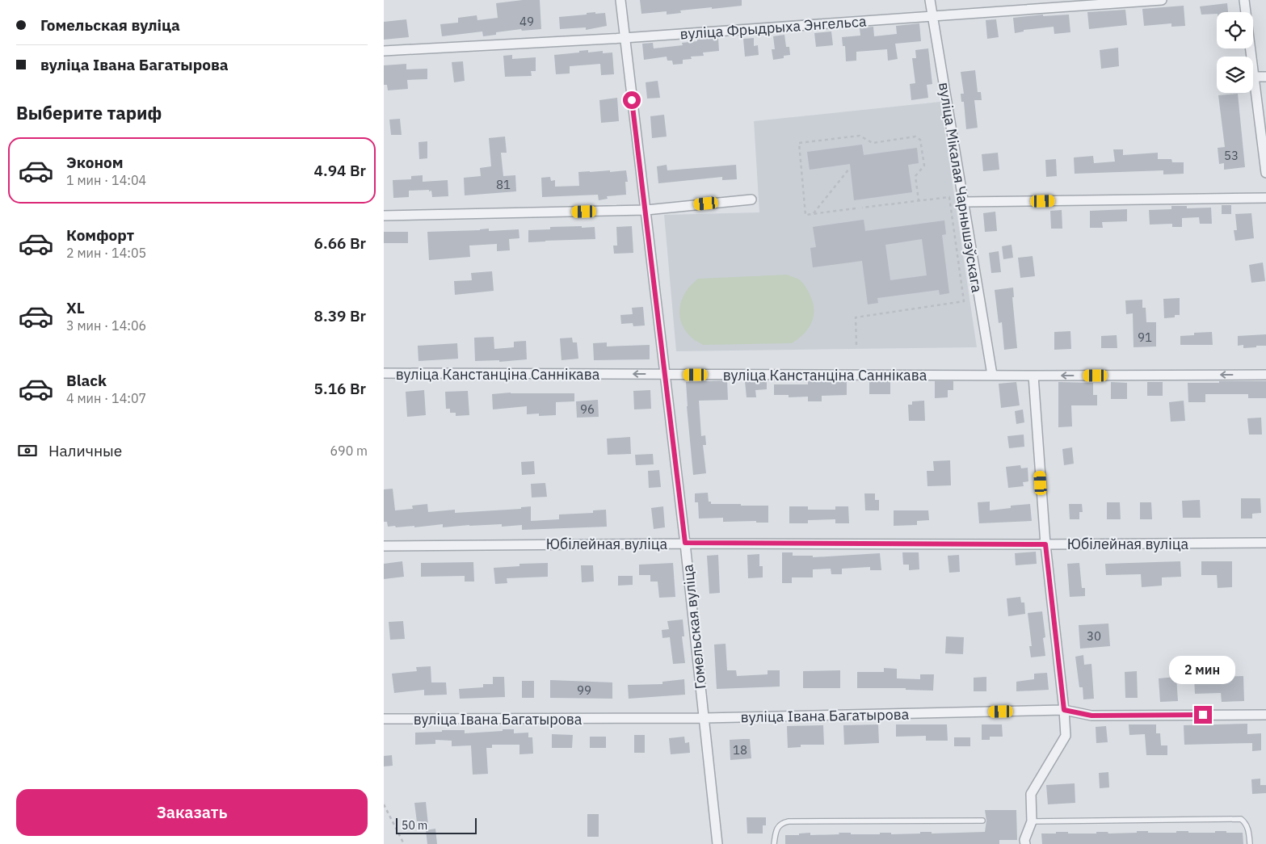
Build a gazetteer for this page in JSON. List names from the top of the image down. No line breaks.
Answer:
{"streets":{"street":["вуліца Фрыдрыха Энгельса","вуліца Мікалая Чарнышэўскага","вуліца Канстанціна Саннікава","Юбілейная вуліца","Гомельская вуліца","вуліца Івана Багатырова"]},"crossings":[["вуліца Фрыдрыха Энгельса","вуліца Мікалая Чарнышэўскага"],["вуліца Фрыдрыха Энгельса","Гомельская вуліца"],["вуліца Мікалая Чарнышэўскага","вуліца Канстанціна Саннікава"],["вуліца Канстанціна Саннікава","Гомельская вуліца"],["Юбілейная вуліца","Гомельская вуліца"],["Гомельская вуліца","вуліца Івана Багатырова"]],"one_way":["вуліца Канстанціна Саннікава"],"house_numbers":["49","53","81","91","96","30","99","18"],"scale_bar":"50 m","page":{"banner":["Гомельская вуліца","вуліца Івана Багатырова"],"heading":"Выберите тариф","list":[{"name":"Эконом","note":"1 мин · 14:04","value":"4.94 Br"},{"name":"Комфорт","note":"2 мин · 14:05","value":"6.66 Br"},{"name":"XL","note":"3 мин · 14:06","value":"8.39 Br"},{"name":"Black","note":"4 мин · 14:07","value":"5.16 Br"}],"pay":["Наличные","690 m"],"bubble":"2 мин","buttons":"Заказать","scale":"50 m"}}
